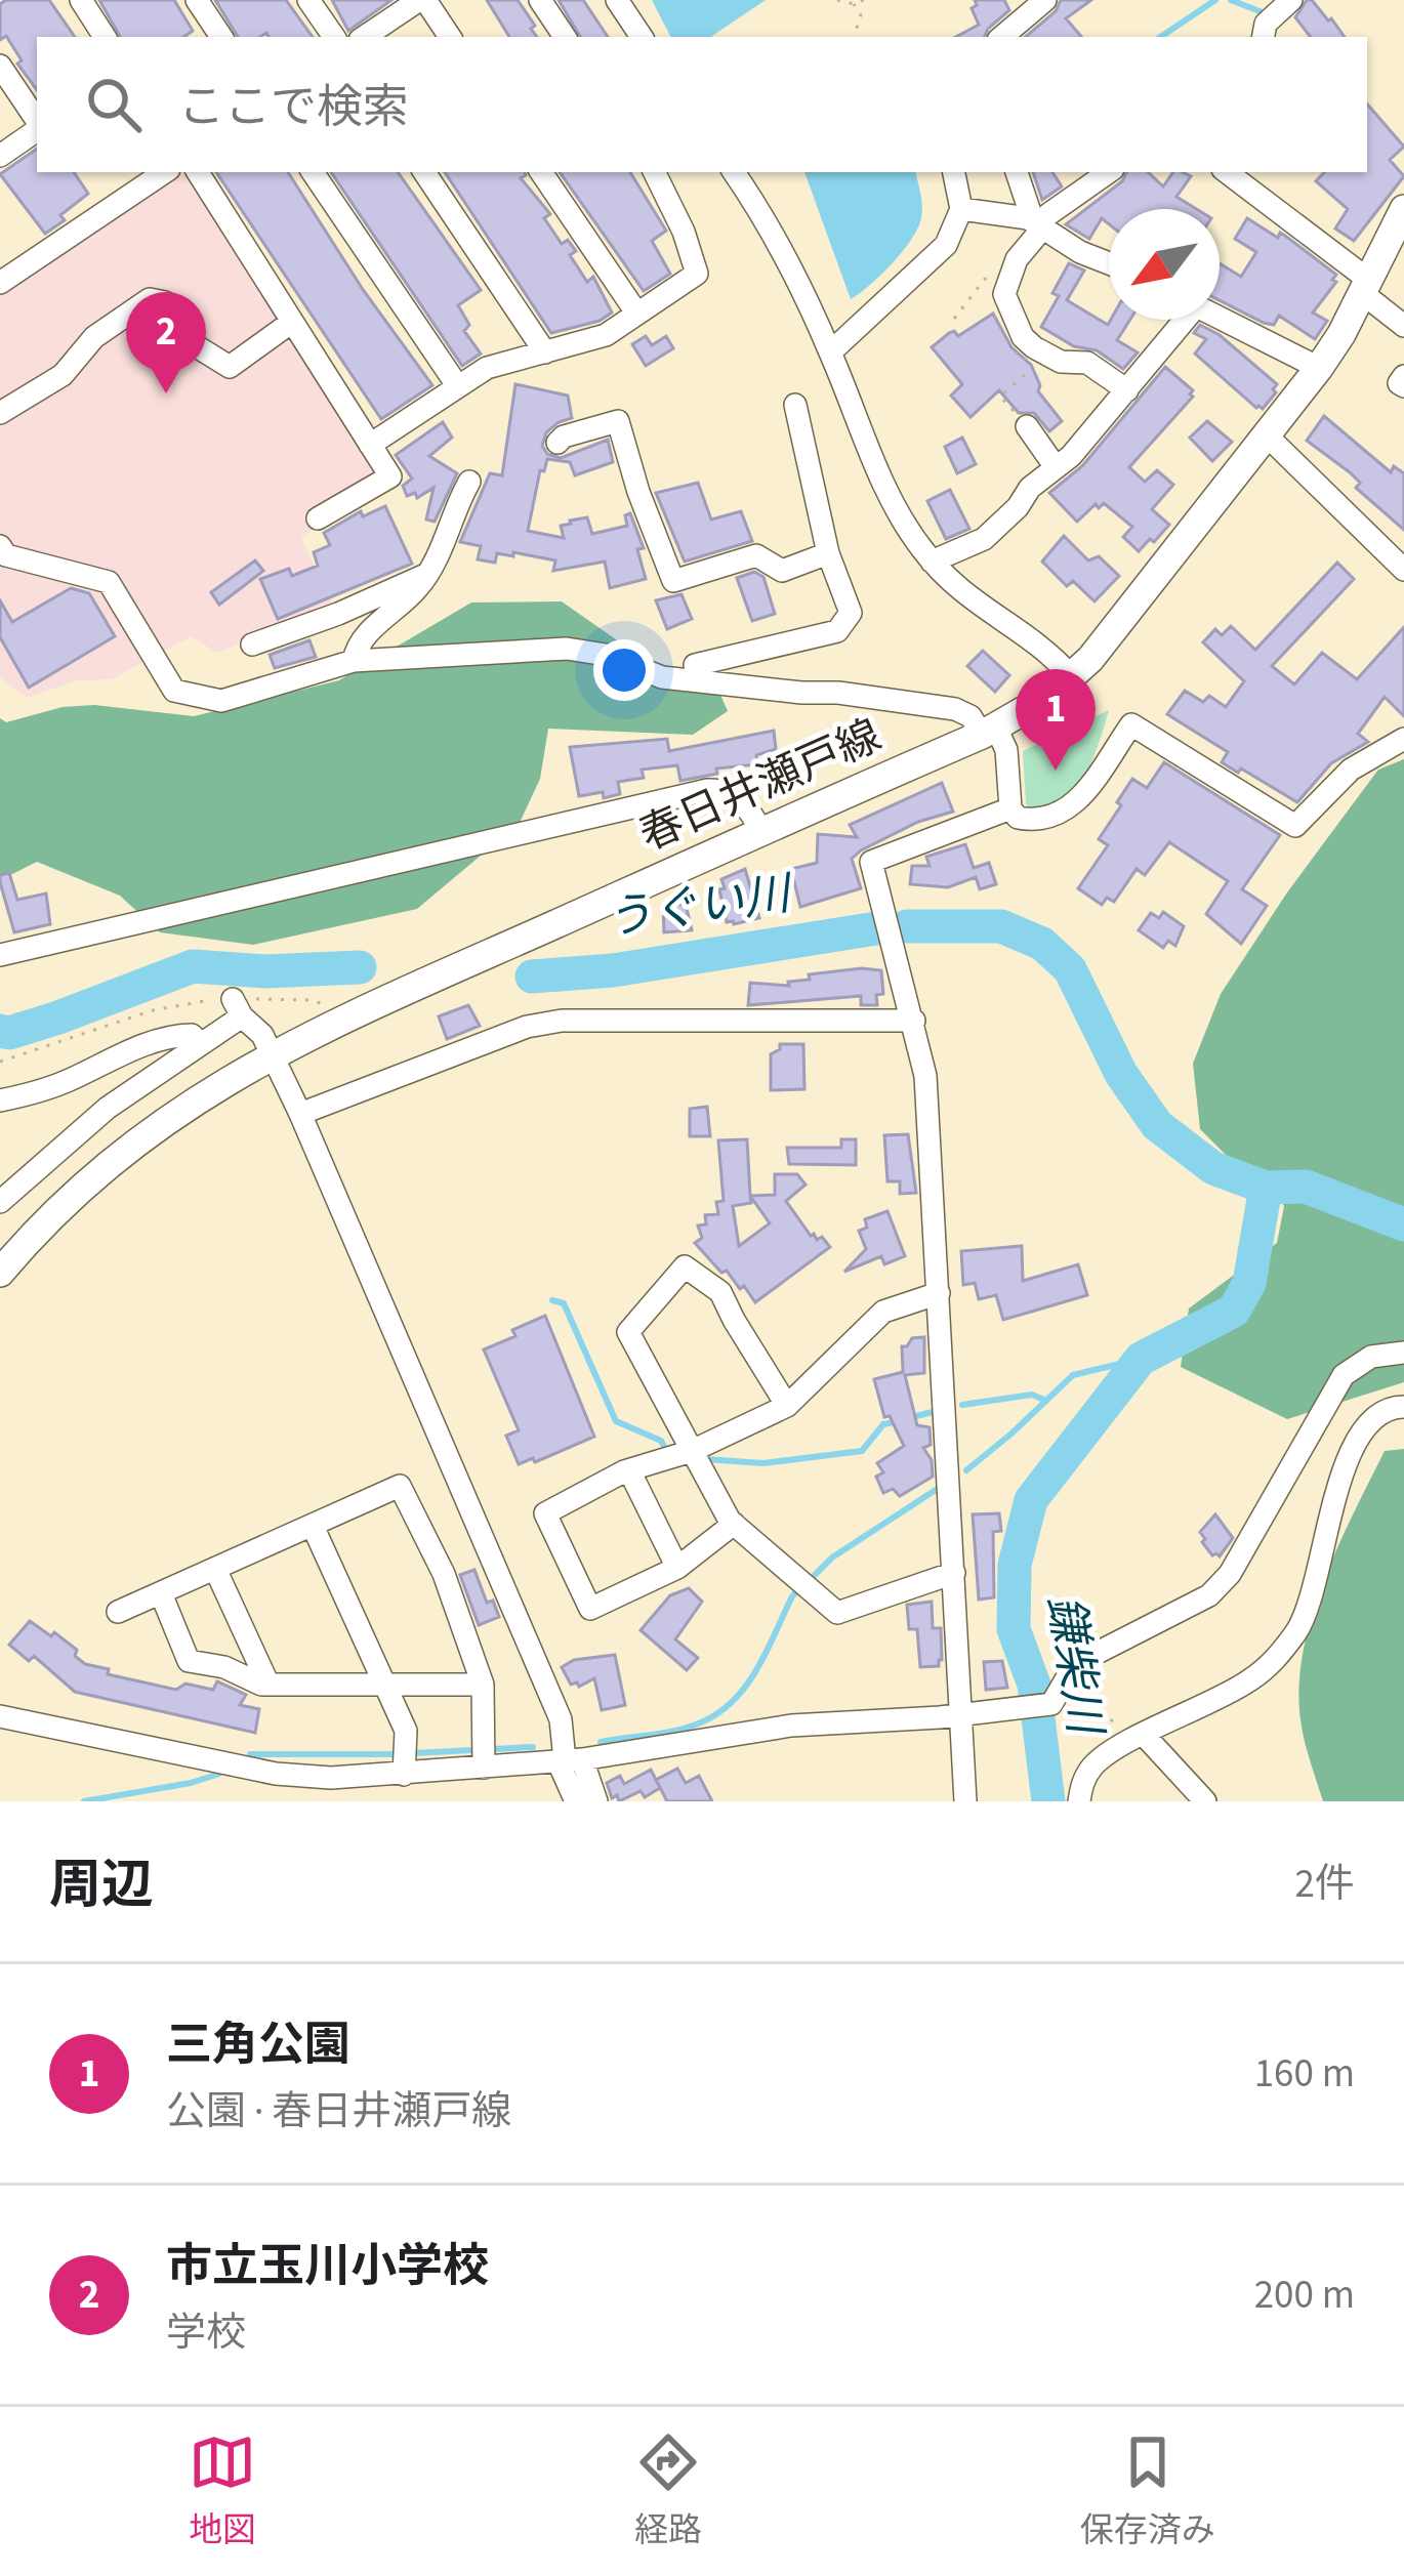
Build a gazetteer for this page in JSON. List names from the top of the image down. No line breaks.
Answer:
{"streets":{"main road":["春日井瀬戸線"]},"water":["うぐい川","鎌柴川"],"north":"bottom left","page":{"search":"ここで検索","pins":["2","1"],"heading":["周辺","2件"],"list":[{"mark":"1","name":"三角公園","note":"公園 · 春日井瀬戸線","value":"160 m"},{"mark":"2","name":"市立玉川小学校","note":"学校","value":"200 m"}],"nav":["地図","経路","保存済み"]}}
